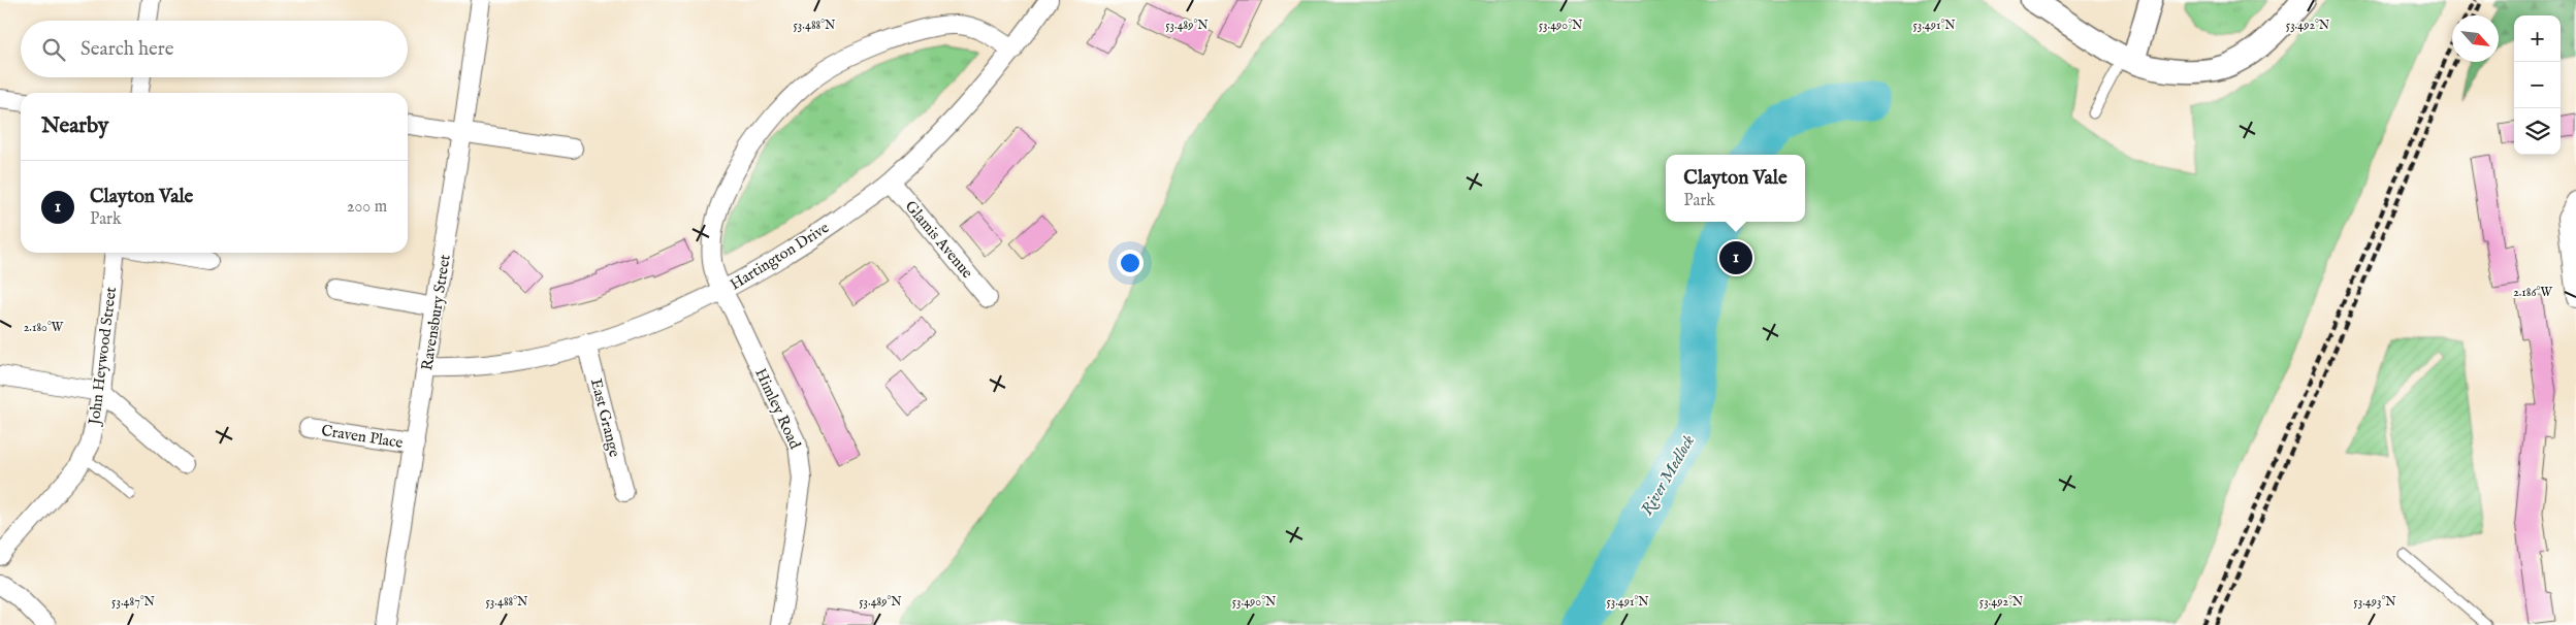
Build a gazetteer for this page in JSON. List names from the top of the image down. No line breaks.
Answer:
{"streets":{"street":["Glamis Avenue","Hartington Drive","Ravensbury Street","John Heywood Street","Himley Road","East Grange","Craven Place"]},"crossings":[["Glamis Avenue","Hartington Drive"],["Hartington Drive","Ravensbury Street"],["Hartington Drive","Himley Road"],["Hartington Drive","East Grange"],["Ravensbury Street","Craven Place"]],"water":["River Medlock"],"north":"bottom right","page":{"map_buttons":["+","−"],"search":"Search here","heading":"Nearby","popup":["Clayton Vale","Park"],"list":[{"mark":"1","name":"Clayton Vale","note":"Park","value":"200 m"}],"pins":"1"},"coordinates":["53.488°N","53.489°N","53.490°N","53.491°N","53.492°N","2.186°W","2.180°W","53.487°N","53.493°N"]}
